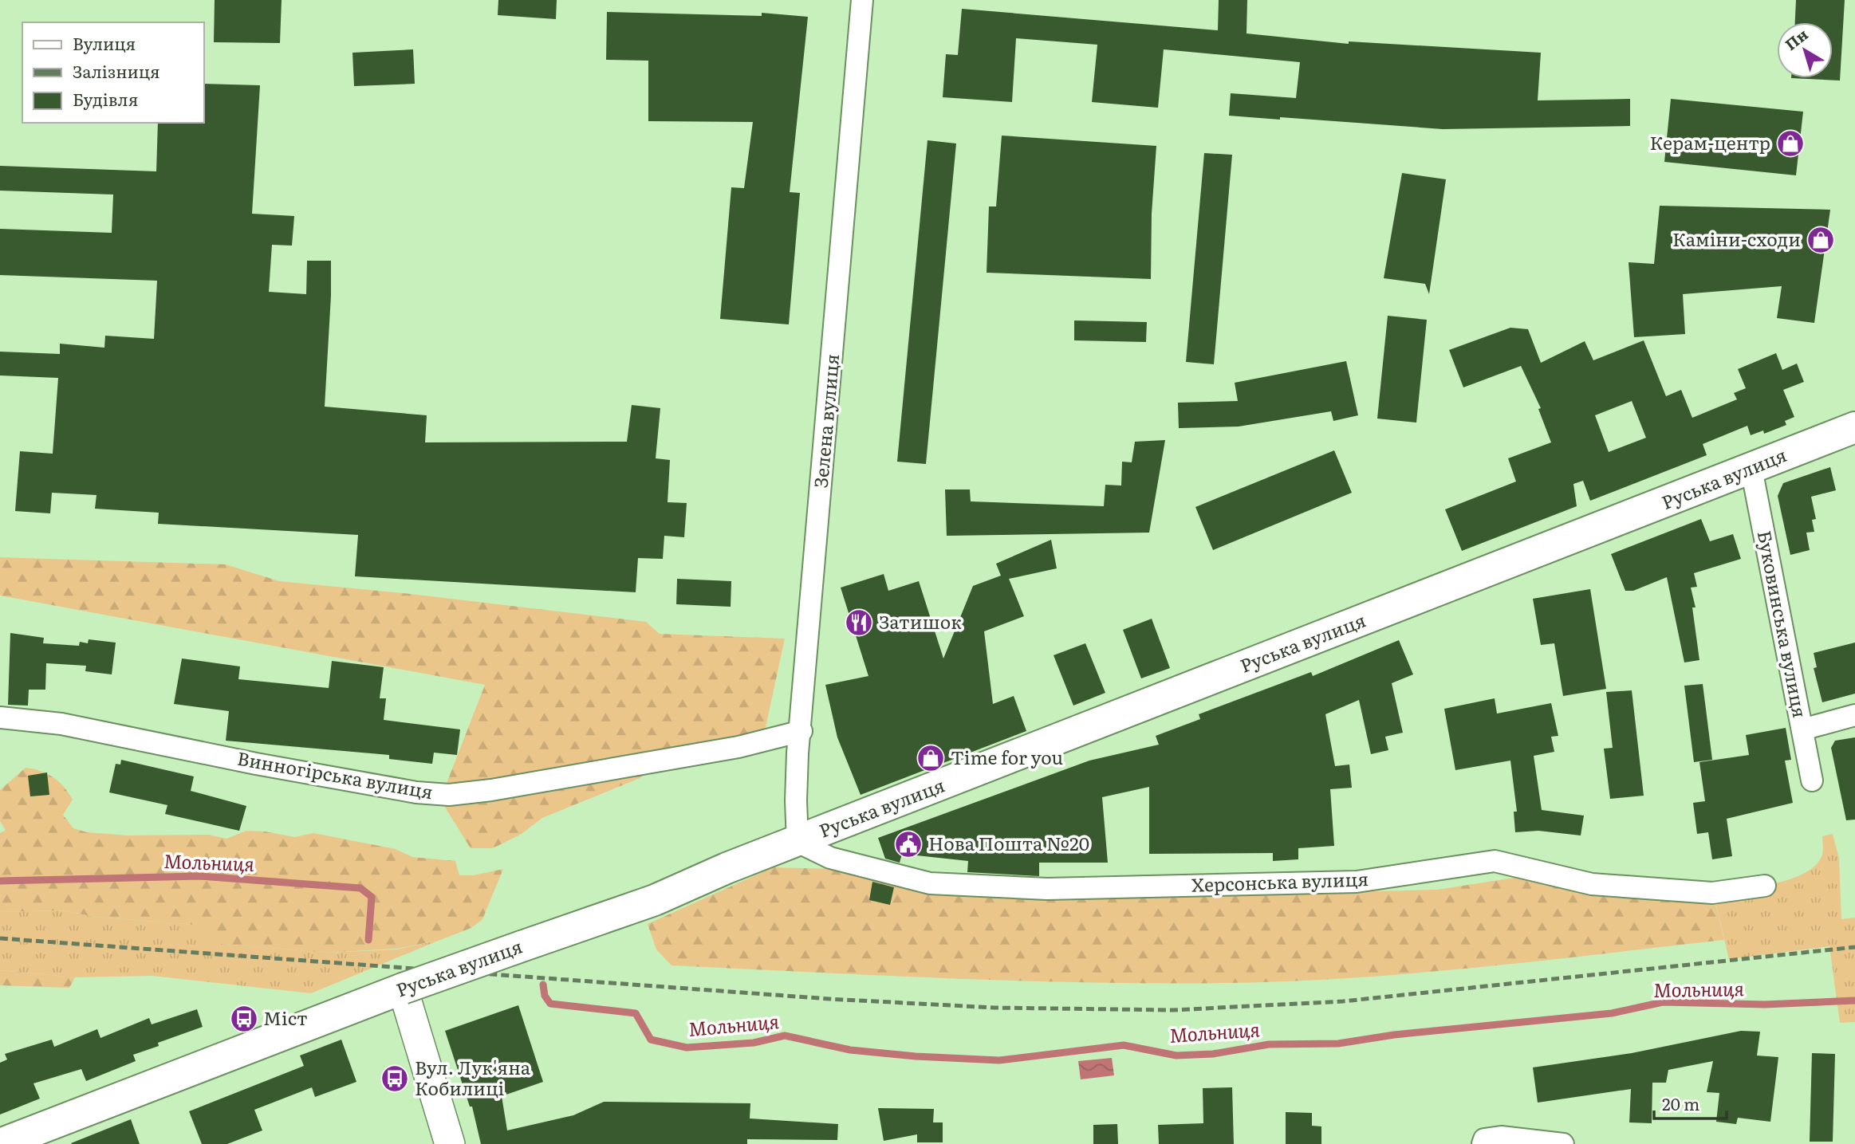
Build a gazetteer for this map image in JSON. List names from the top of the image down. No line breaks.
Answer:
{"streets":{"main road":["Руська вулиця"],"street":["Зелена вулиця","Буковинська вулиця","Винногірська вулиця","Херсонська вулиця"]},"crossings":[["Зелена вулиця","Руська вулиця"],["Зелена вулиця","Винногірська вулиця"],["Зелена вулиця","Херсонська вулиця"],["Руська вулиця","Буковинська вулиця"],["Руська вулиця","Херсонська вулиця"]],"water":["Мольниця"],"places":{"shop":["Керам-центр","Каміни-сходи","Time for you"],"restaurant":["Затишок"],"public building":["Нова Пошта №20"],"bus stop":["Міст","Вул. Лук'яна Кобилиці"]},"legend":["Вулиця","Залізниця","Будівля"],"scale_bar":"20 m","north":"top left"}
